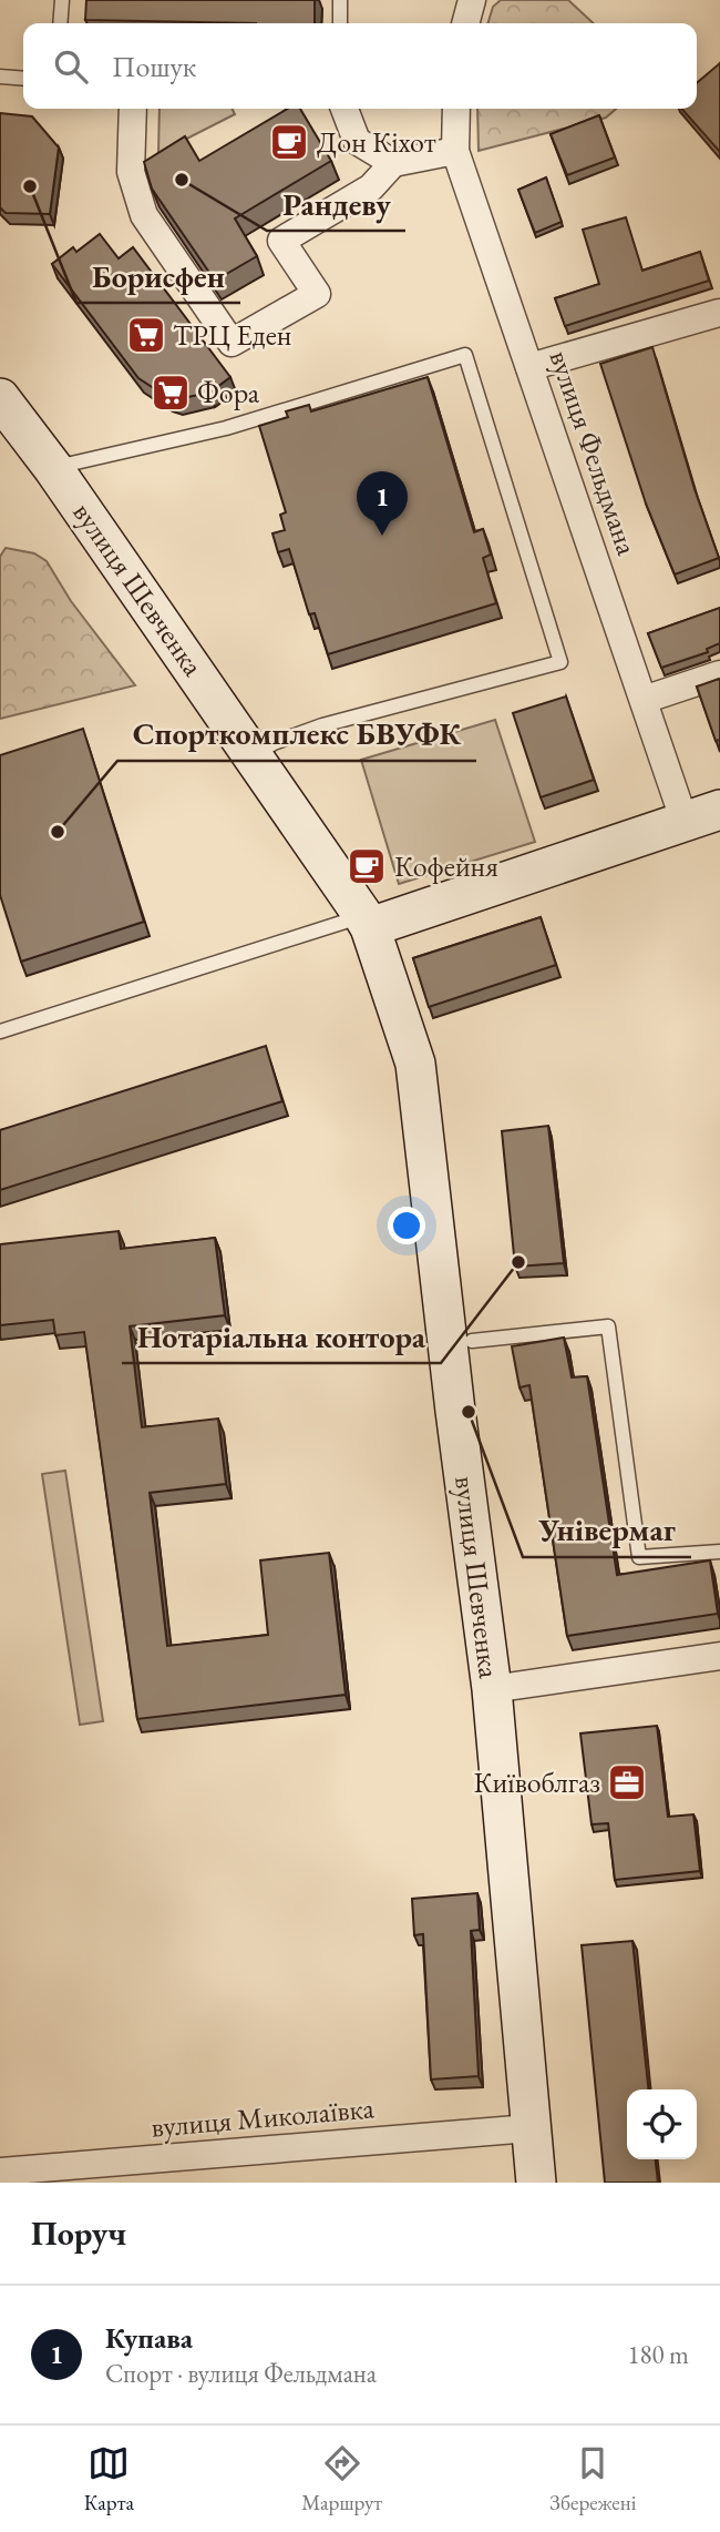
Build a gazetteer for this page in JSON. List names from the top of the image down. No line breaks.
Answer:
{"streets":{"street":["вулиця Фельдмана","вулиця Шевченка","вулиця Миколаївка"]},"crossings":[["вулиця Шевченка","вулиця Миколаївка"]],"places":{"cafe":["Дон Кіхот","Кофейня"],"other":["Рандеву","Борисфен","Спорткомплекс БВУФК","Нотаріальна контора","Універмаг"],"supermarket":["ТРЦ Еден","Фора"],"office":["Київоблгаз"]},"page":{"search":"Пошук","pins":"1","heading":"Поруч","list":[{"mark":"1","name":"Купава","note":"Спорт · вулиця Фельдмана","value":"180 m"}],"nav":["Карта","Маршрут","Збережені"]}}
